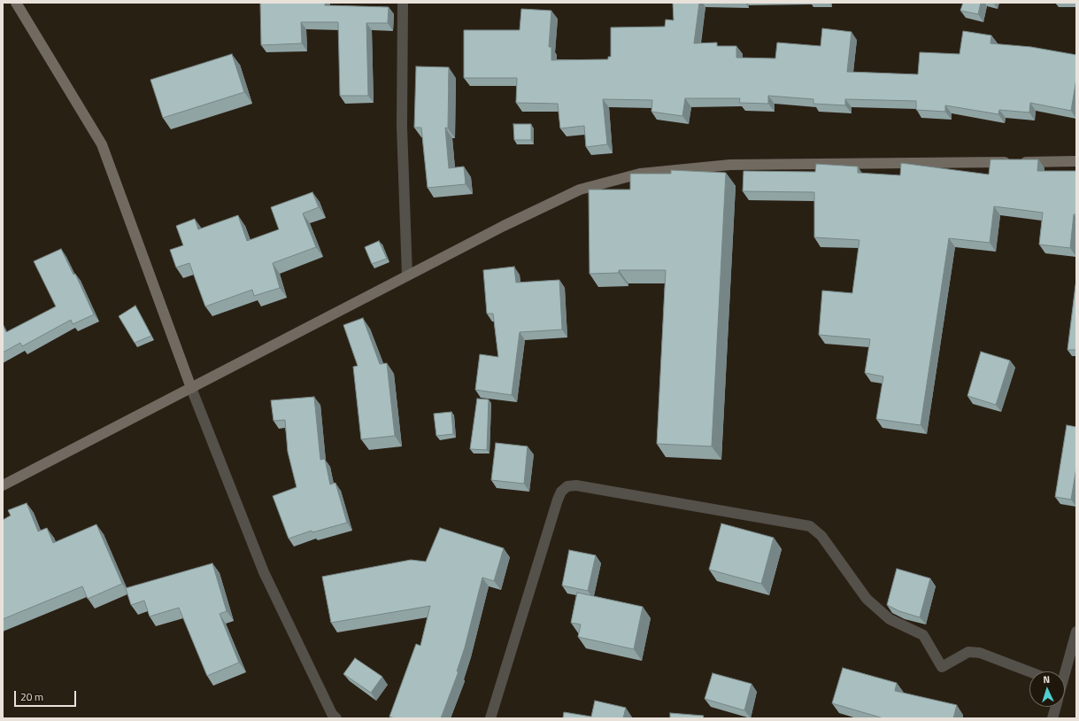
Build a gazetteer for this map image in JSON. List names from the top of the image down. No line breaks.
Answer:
{"scale_bar":"20 m","north":"top"}
